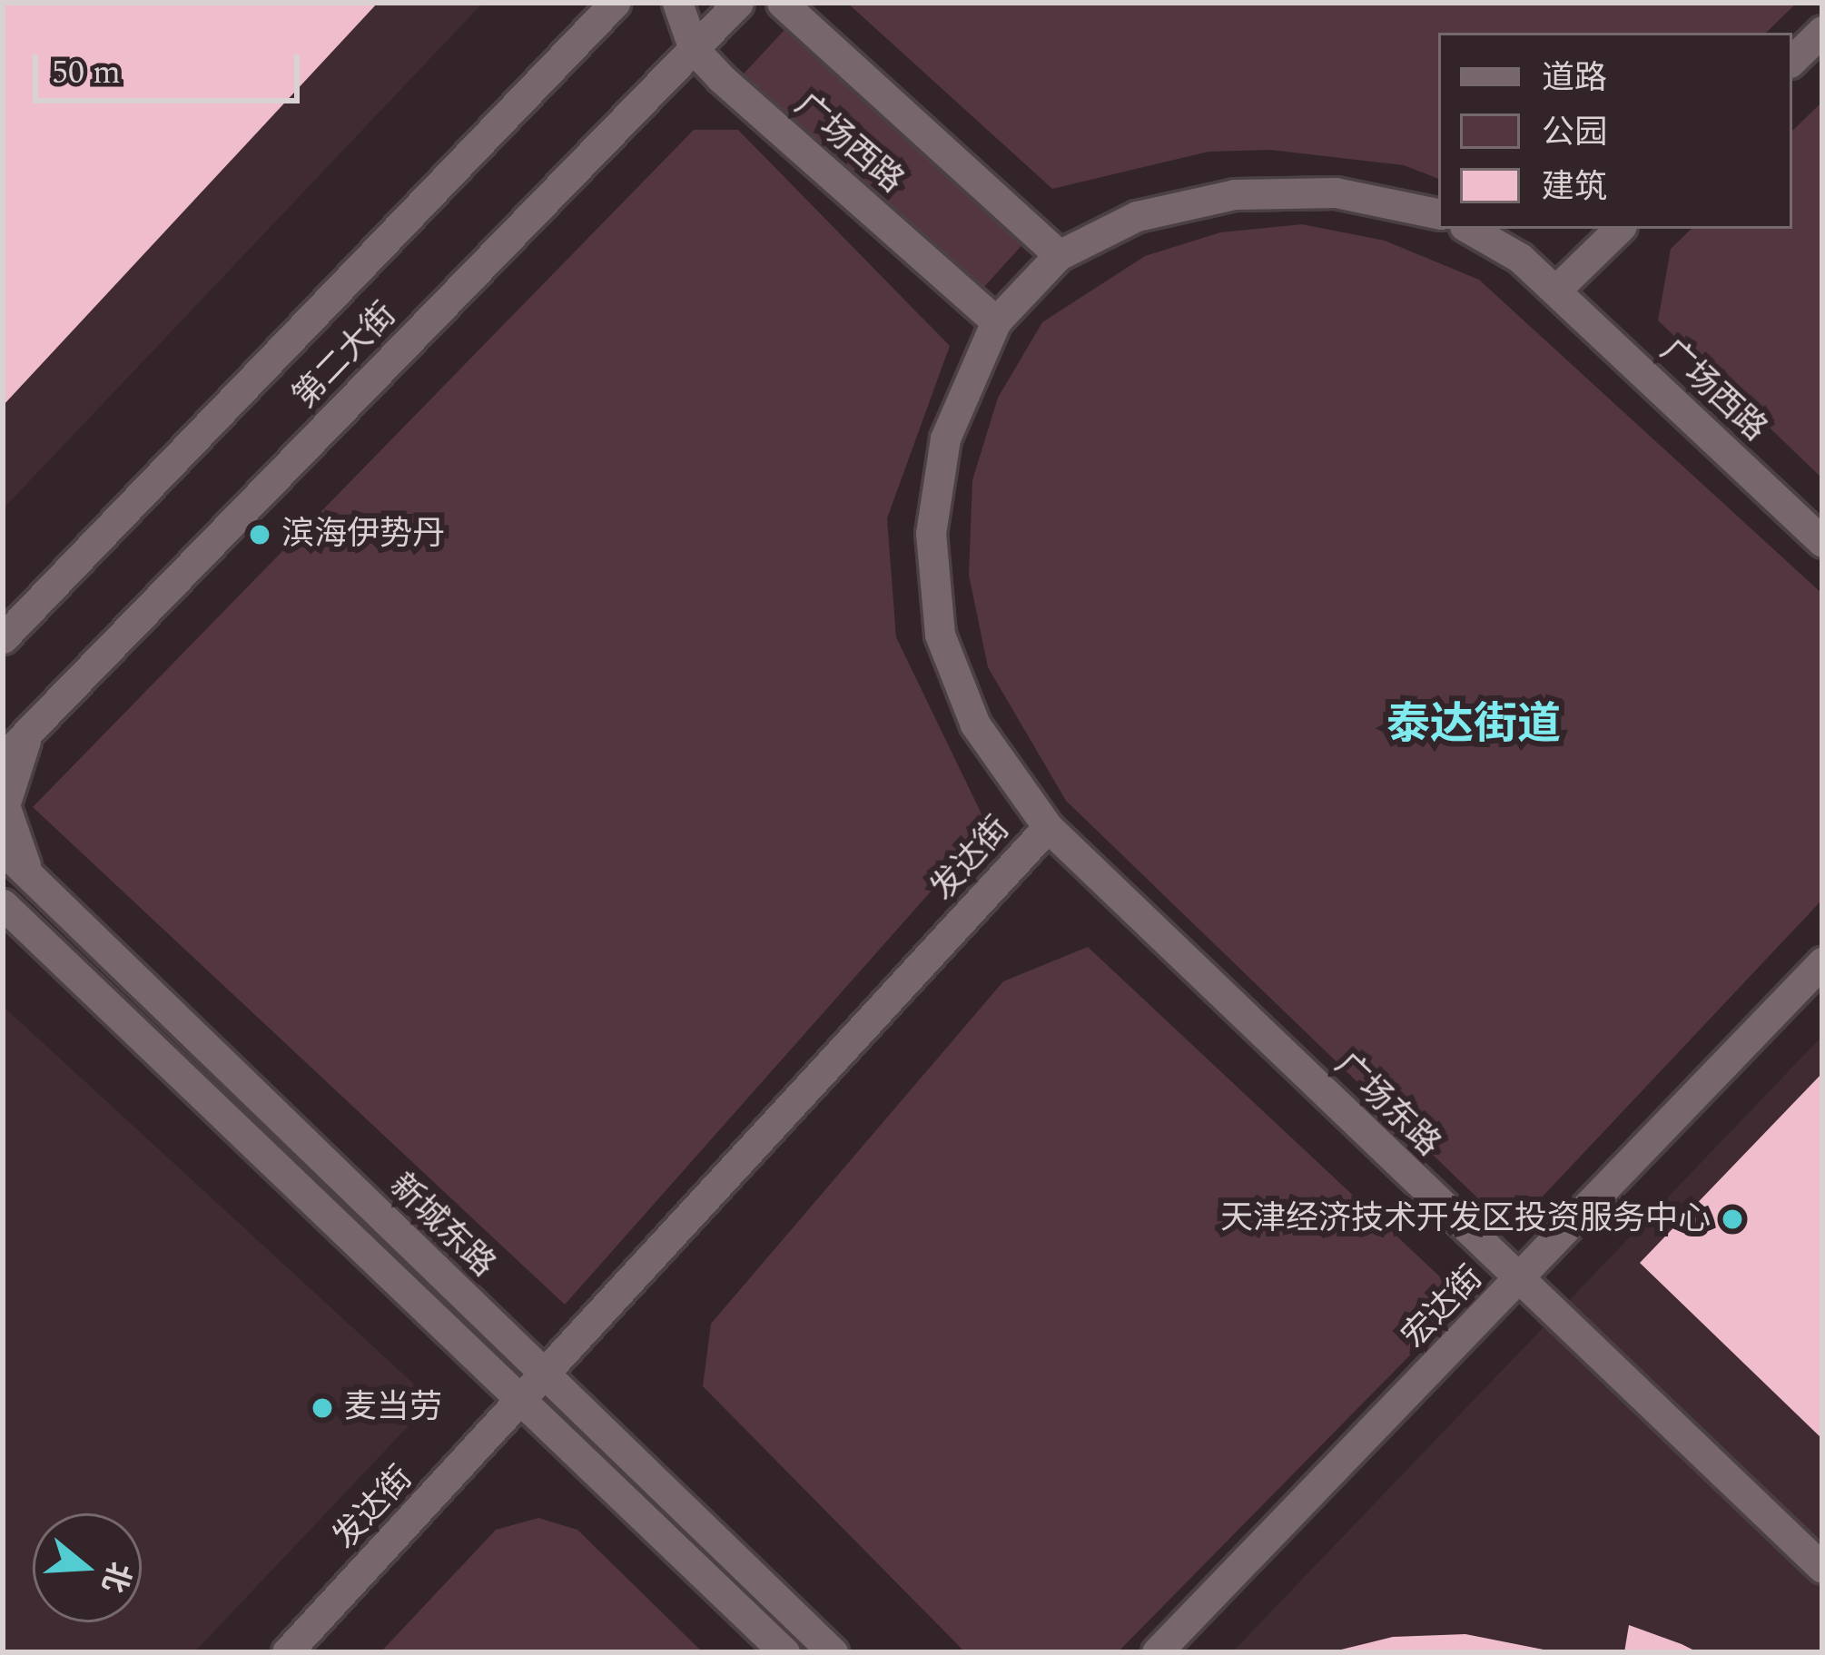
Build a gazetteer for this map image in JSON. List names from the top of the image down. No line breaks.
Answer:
{"streets":{"street":["广场西路","第二大街","发达街","广场东路","新城东路","宏达街"]},"crossings":[["广场西路","第二大街"],["广场西路","发达街"],["发达街","广场东路"],["发达街","新城东路"],["广场东路","宏达街"]],"districts":["泰达街道"],"places":["滨海伊势丹","天津经济技术开发区投资服务中心","麦当劳"],"legend":["道路","公园","建筑"],"scale_bar":"50 m","north":"right"}
